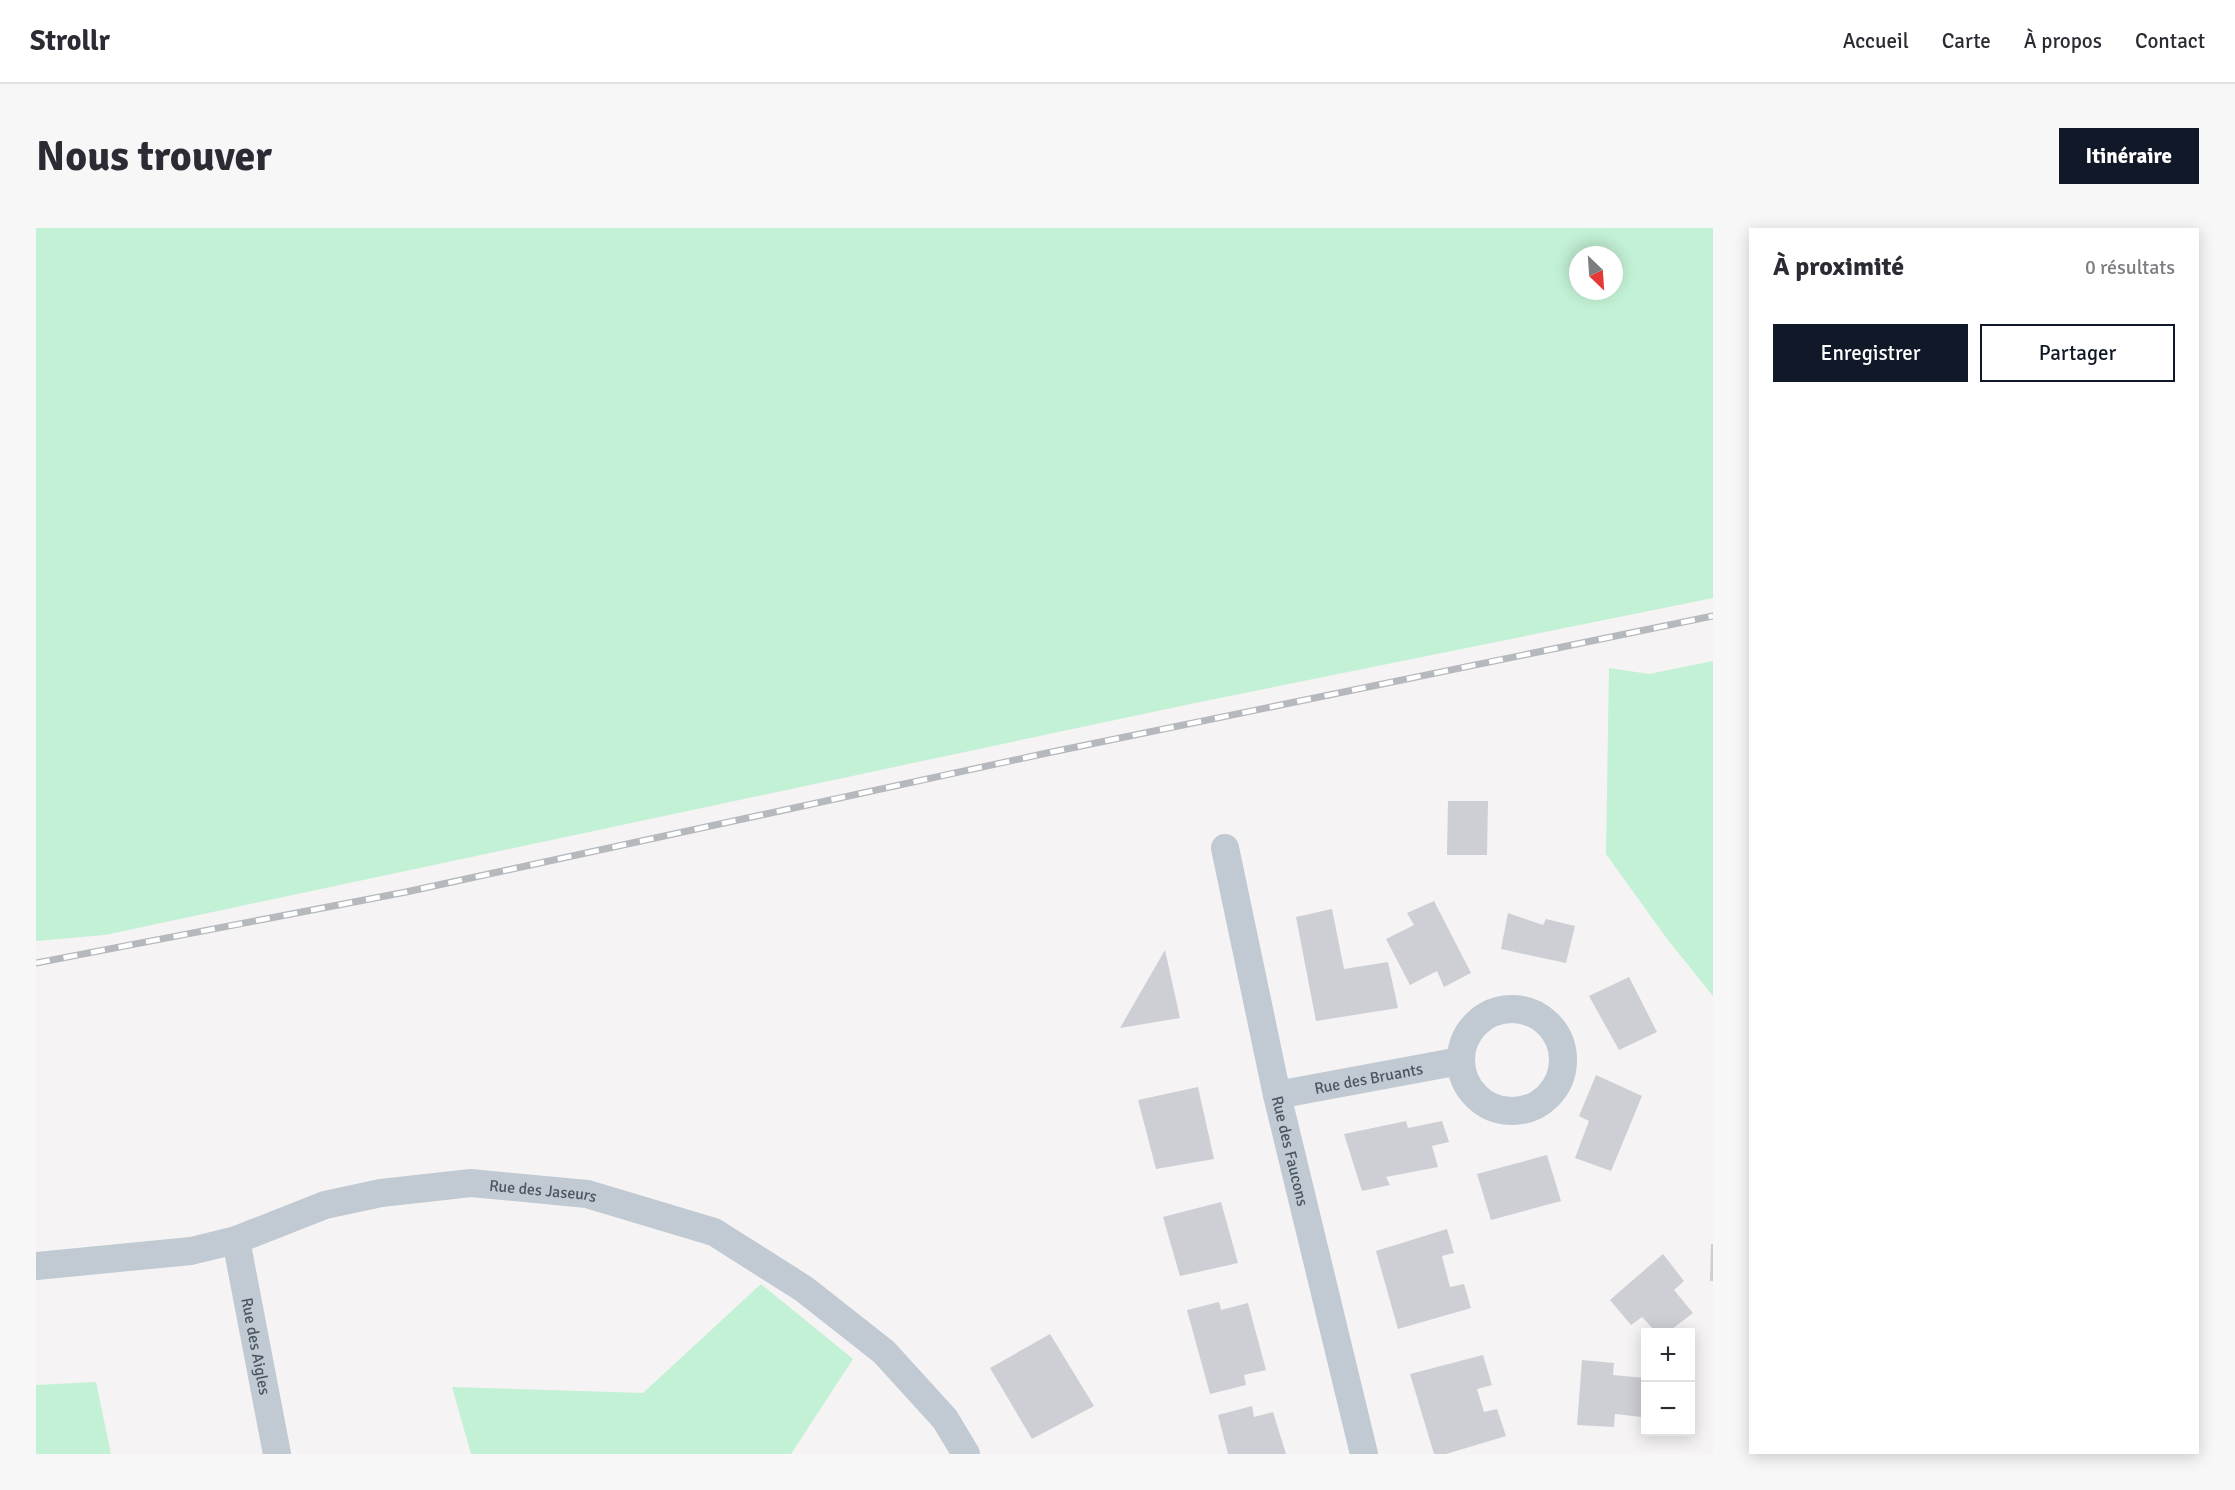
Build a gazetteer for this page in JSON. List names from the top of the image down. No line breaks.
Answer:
{"streets":{"street":["Rue des Bruants","Rue des Faucons","Rue des Jaseurs","Rue des Aigles"]},"crossings":[["Rue des Bruants","Rue des Faucons"],["Rue des Jaseurs","Rue des Aigles"]],"north":"bottom right","page":{"header":"Strollr","nav":["Accueil","Carte","À propos","Contact"],"buttons":["Itinéraire",["Enregistrer","Partager"]],"title":"Nous trouver","heading":["À proximité","0 résultats"],"map_buttons":["+","−"]}}
